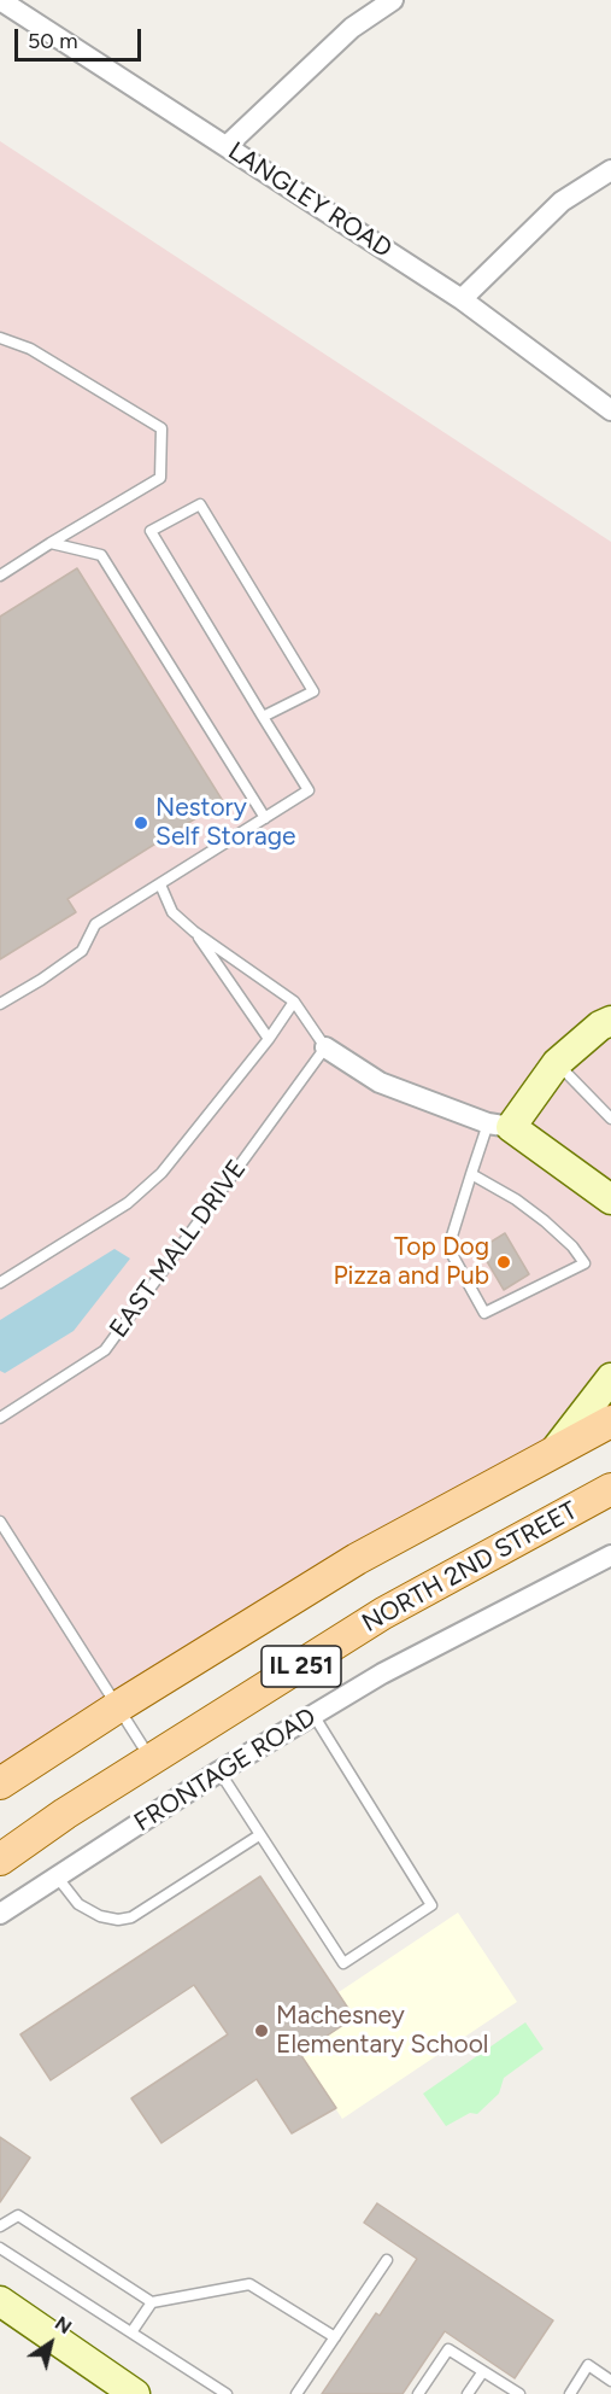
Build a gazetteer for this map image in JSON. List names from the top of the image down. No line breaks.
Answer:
{"streets":{"main road":["NORTH 2ND STREET","IL 251"],"street":["LANGLEY ROAD","FRONTAGE ROAD"],"lane":["EAST MALL DRIVE"]},"places":["Nestory Self Storage","Top Dog Pizza and Pub","Machesney Elementary School"],"scale_bar":"50 m","north":"top right"}
